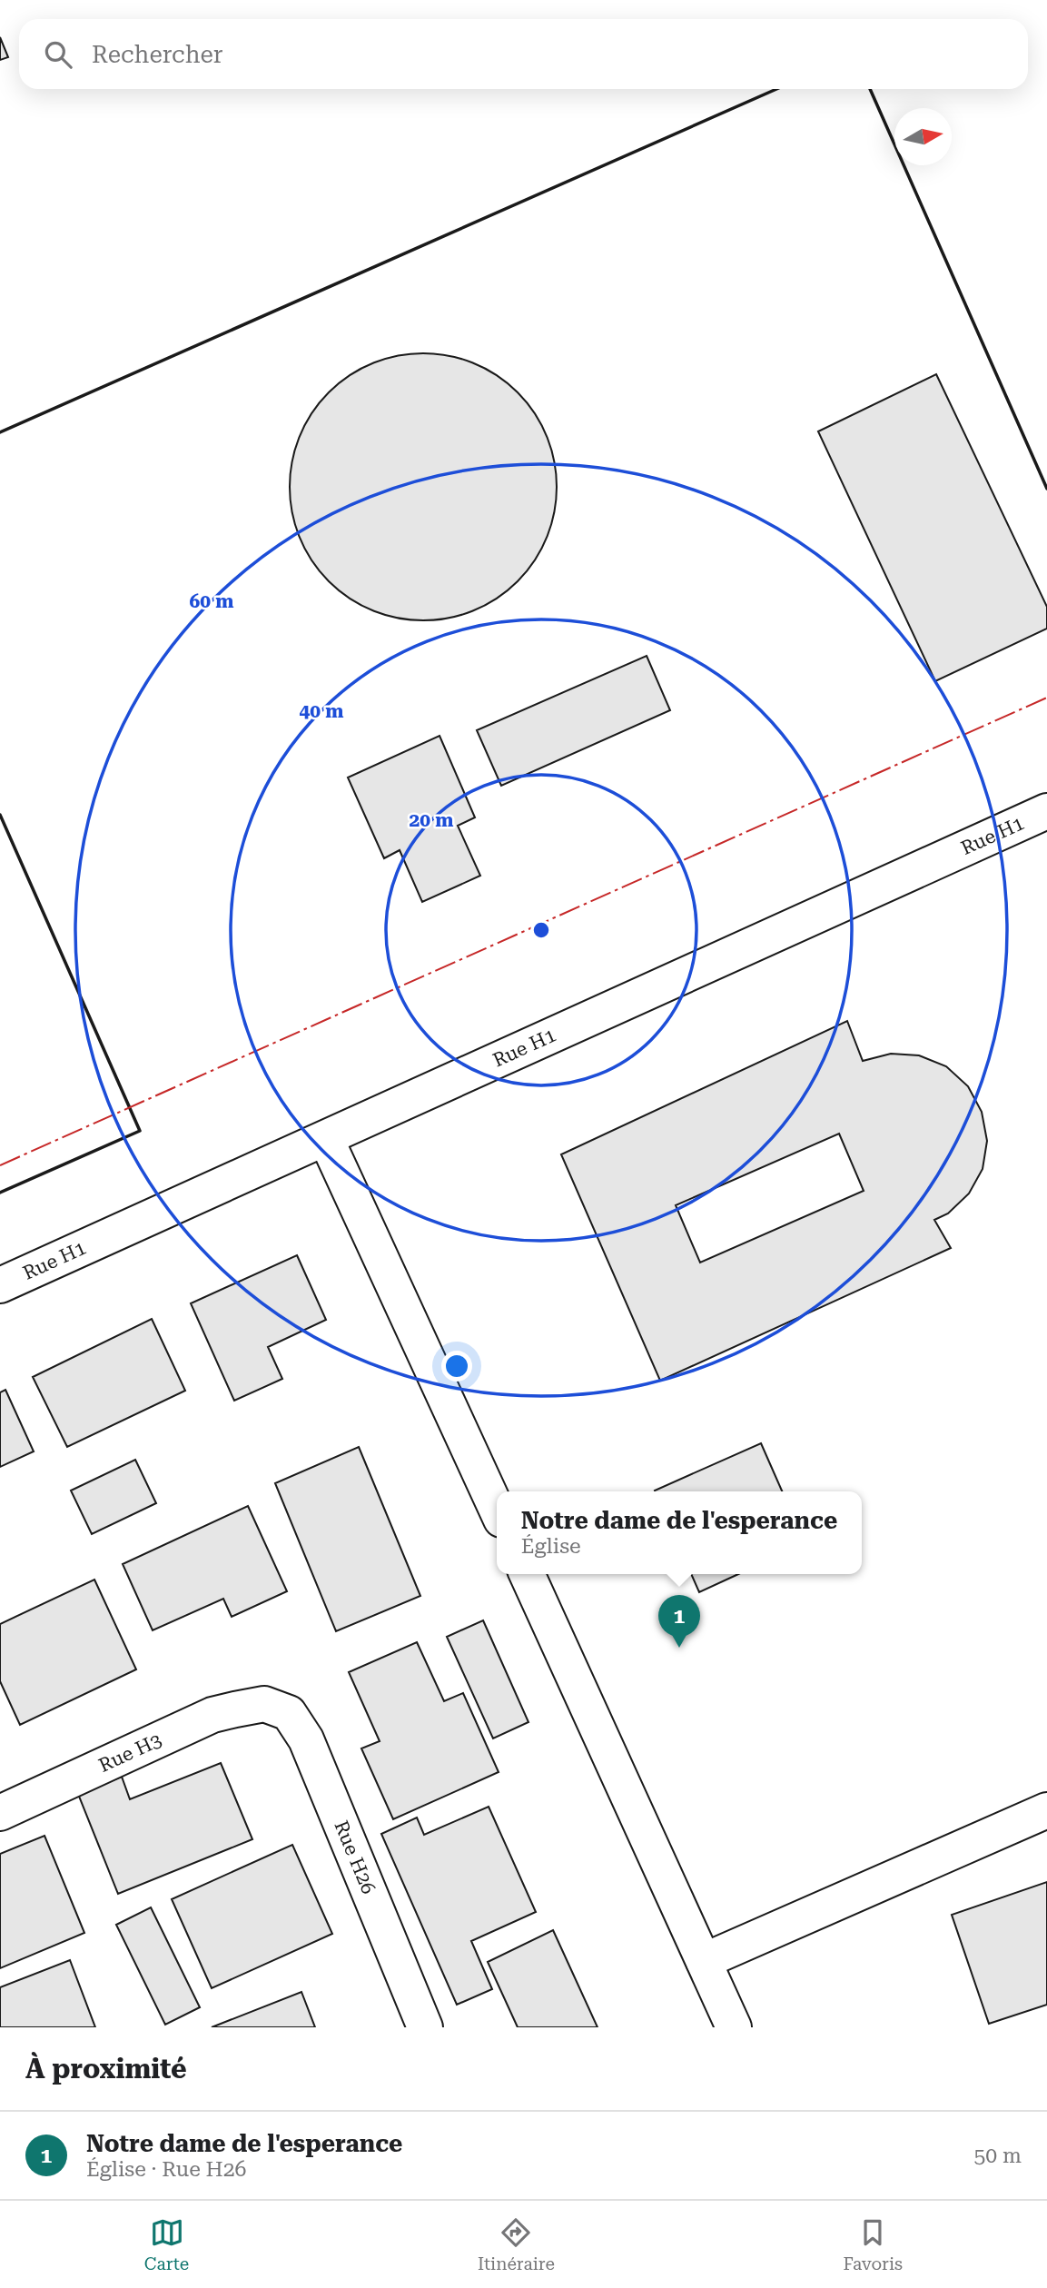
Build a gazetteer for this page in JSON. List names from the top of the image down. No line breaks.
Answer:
{"streets":{"street":["Rue H1","Rue H3","Rue H26"]},"crossings":[["Rue H3","Rue H26"]],"north":"right","page":{"search":"Rechercher","popup":["Notre dame de l'esperance","Église"],"pins":"1","heading":"À proximité","list":[{"mark":"1","name":"Notre dame de l'esperance","note":"Église · Rue H26","value":"50 m"}],"nav":["Carte","Itinéraire","Favoris"]},"rings":["60 m","40 m","20 m"]}
